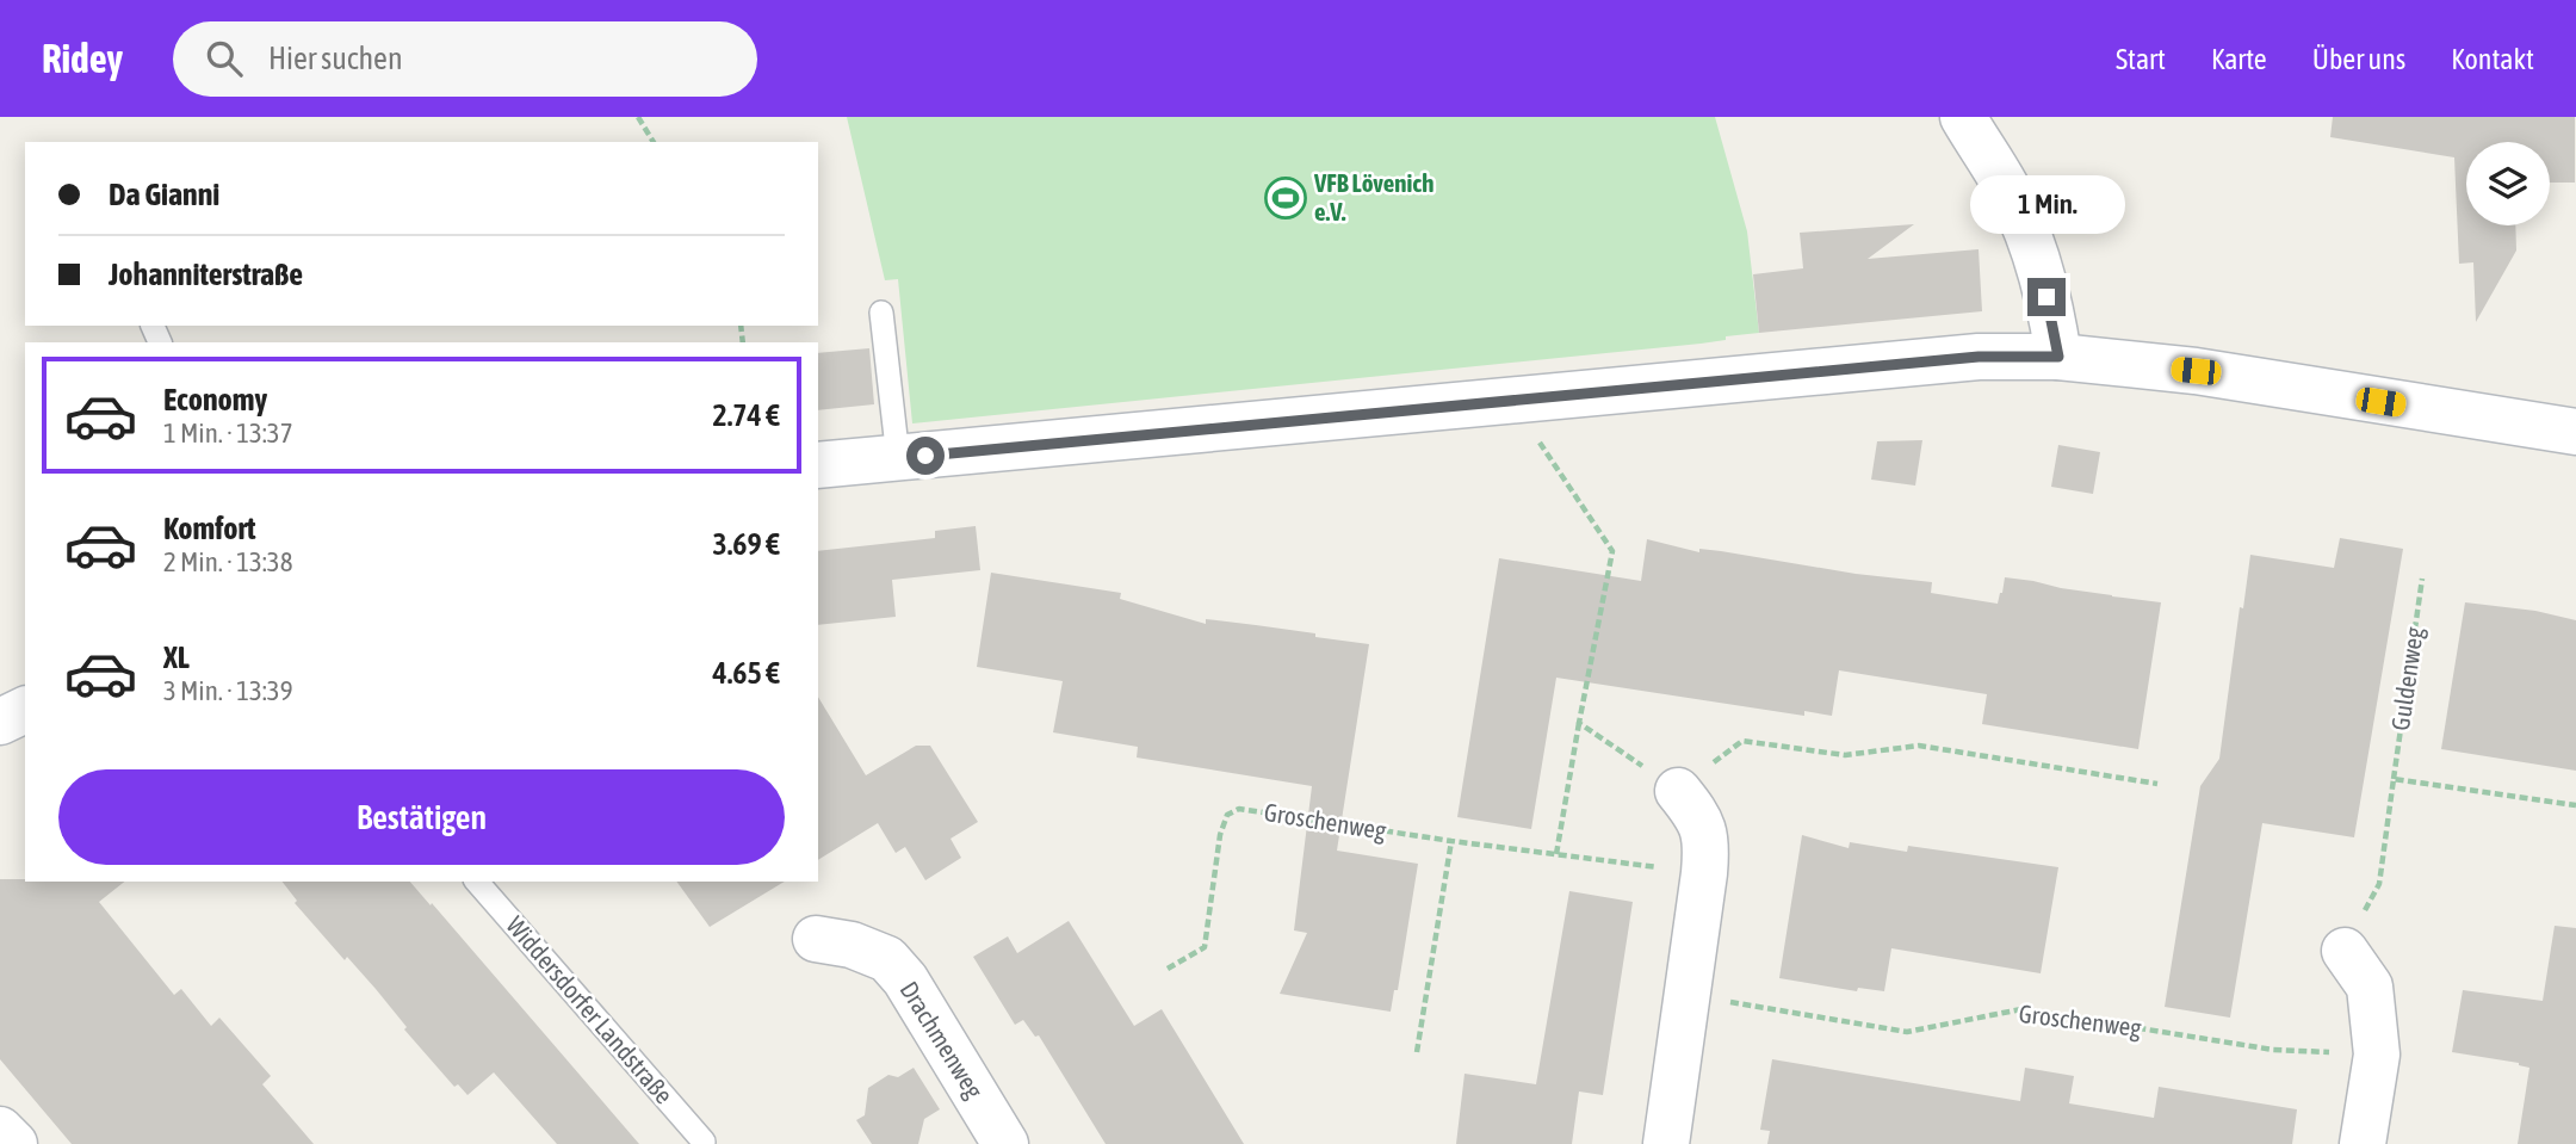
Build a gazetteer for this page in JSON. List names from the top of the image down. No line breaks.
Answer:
{"streets":{"street":["Drachmenweg"],"lane":["Widdersdorfer Landstraße"],"path":["Guldenweg","Groschenweg"]},"places":{"sports":["VFB Lövenich e.V."]},"page":{"header":"Ridey","search":"Hier suchen","nav":["Start","Karte","Über uns","Kontakt"],"banner":["Da Gianni","Johanniterstraße"],"bubble":"1 Min.","list":[{"name":"Economy","note":"1 Min. · 13:37","value":"2.74 €"},{"name":"Komfort","note":"2 Min. · 13:38","value":"3.69 €"},{"name":"XL","note":"3 Min. · 13:39","value":"4.65 €"}],"buttons":"Bestätigen"}}
